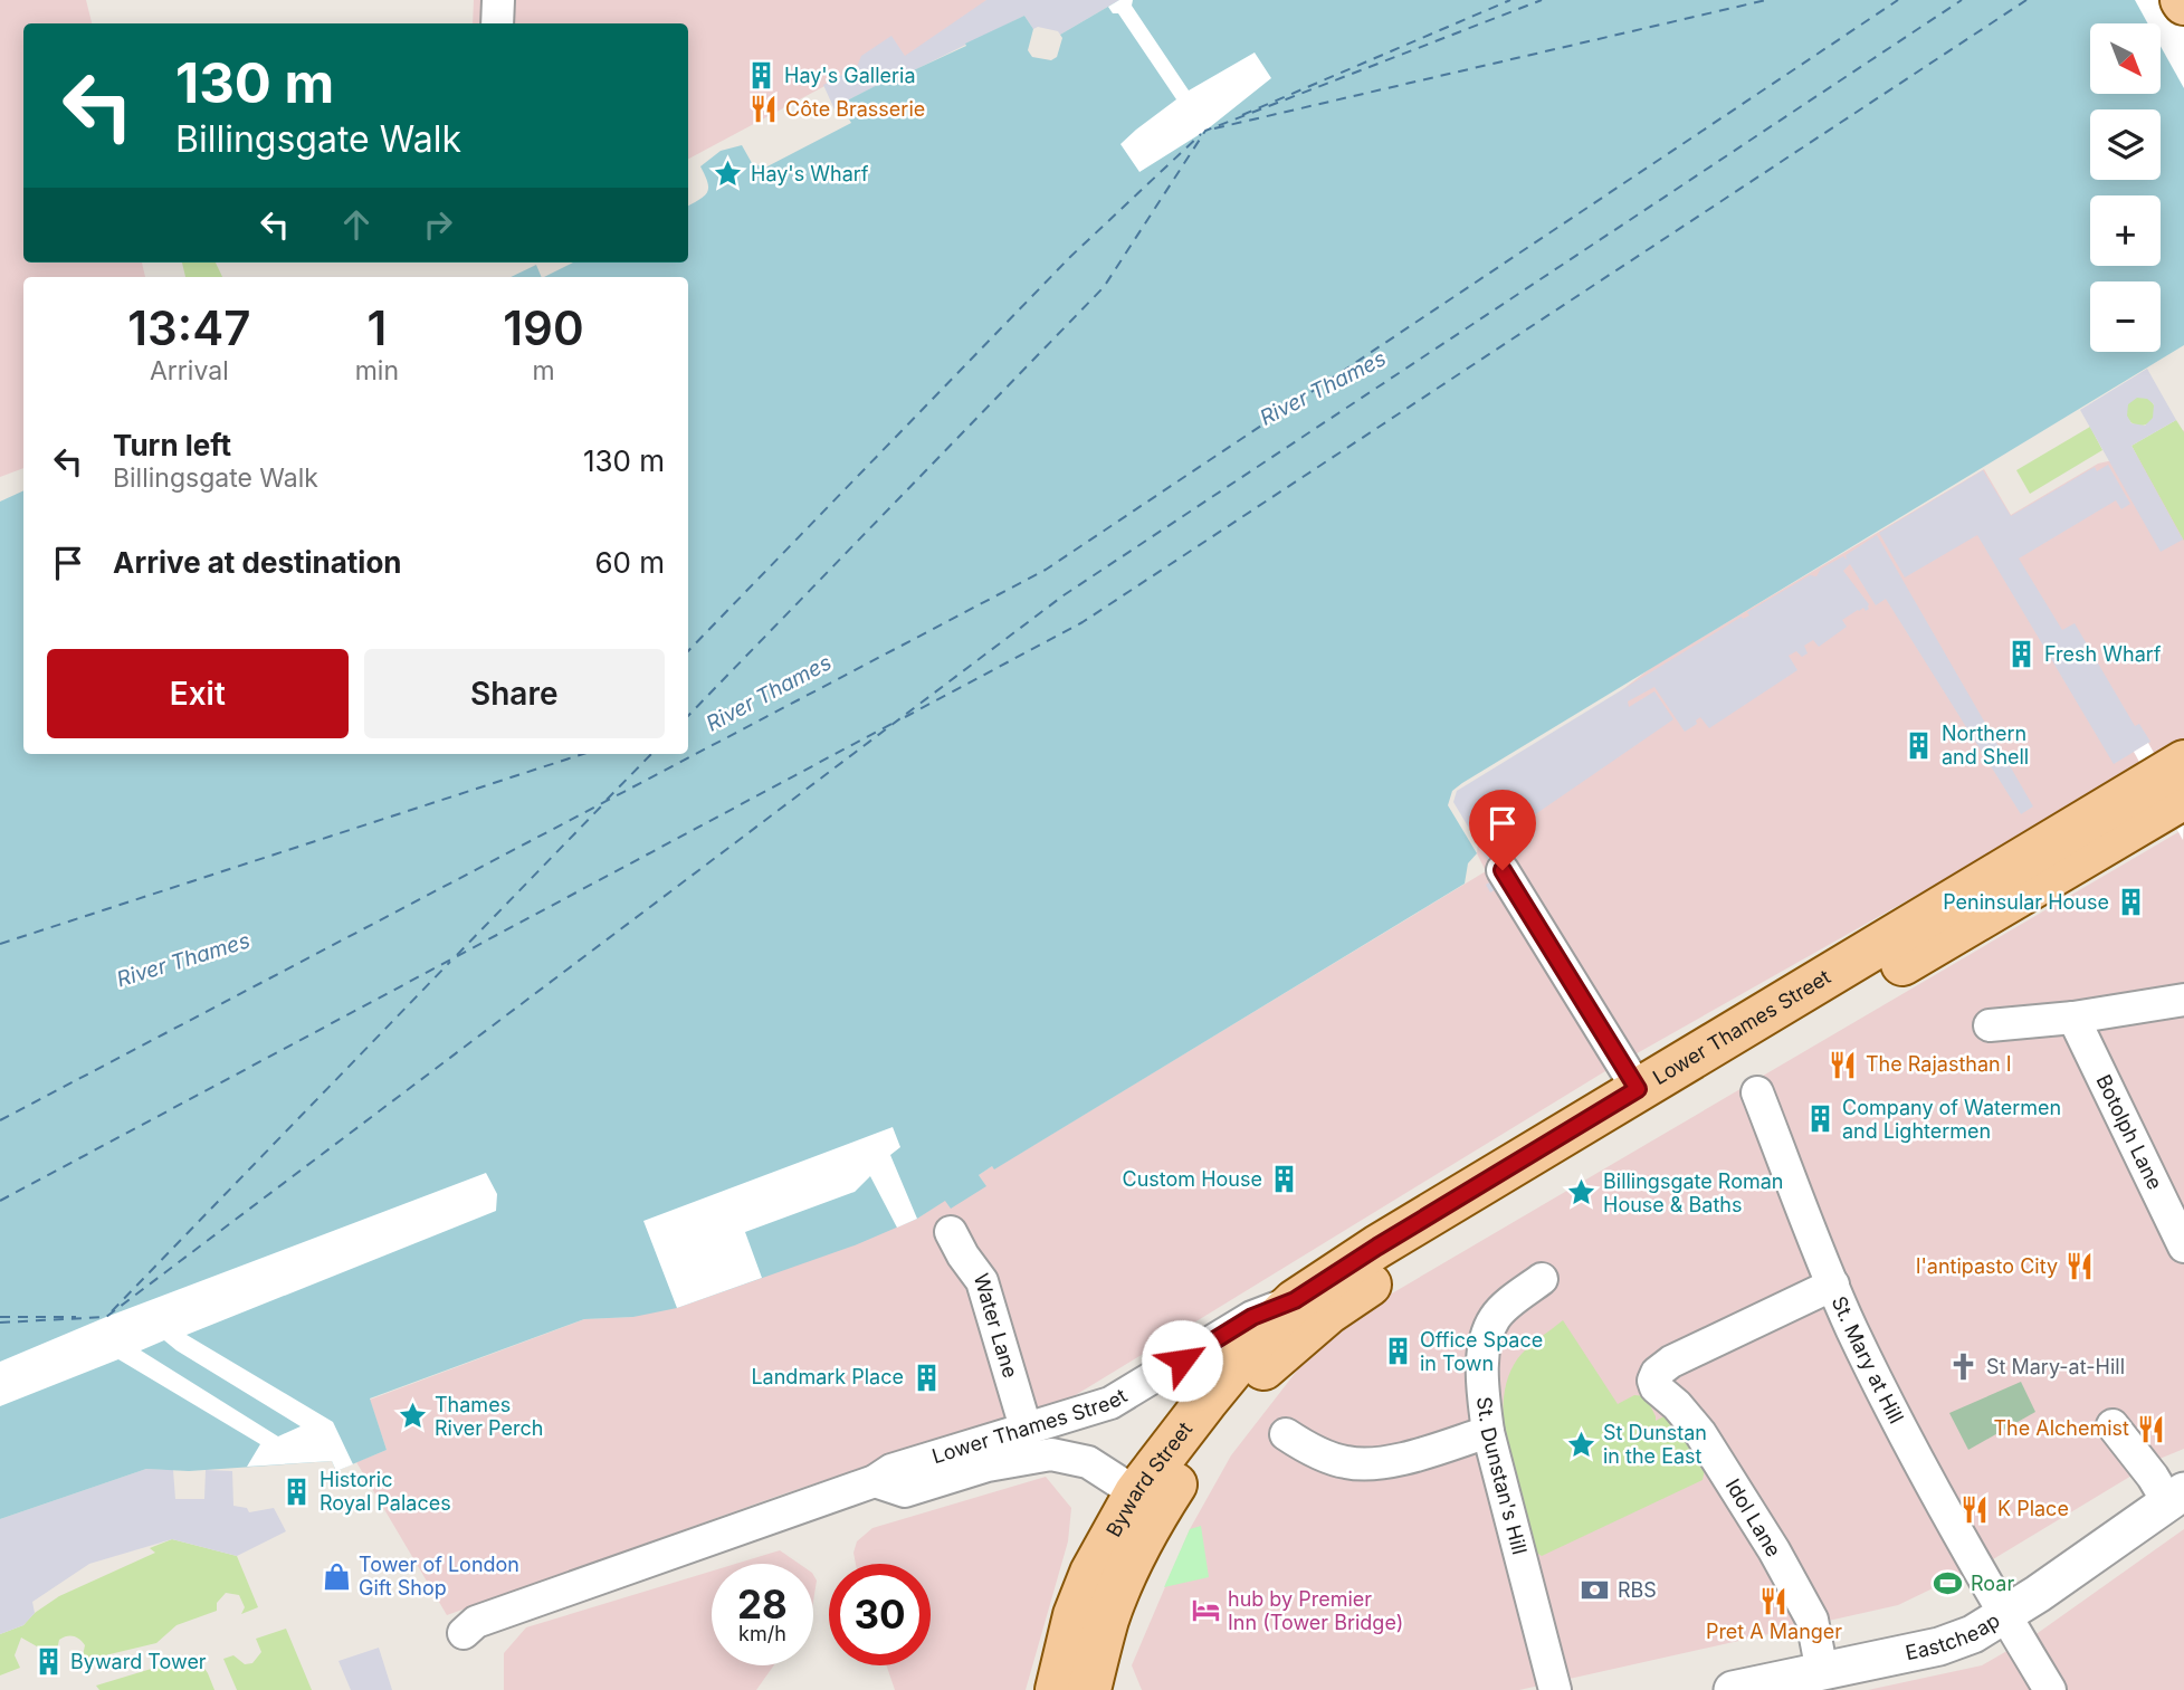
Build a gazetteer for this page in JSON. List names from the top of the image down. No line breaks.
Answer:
{"streets":{"main road":["Lower Thames Street","Byward Street"],"street":["Botolph Lane","Water Lane","St. Mary at Hill","St. Dunstan's Hill","Idol Lane","Eastcheap"]},"crossings":[["Lower Thames Street","Water Lane"],["Lower Thames Street","Byward Street"],["St. Mary at Hill","Idol Lane"],["St. Mary at Hill","Eastcheap"],["Idol Lane","Eastcheap"]],"water":["River Thames"],"places":{"building":["Hay's Galleria","Fresh Wharf","Northern and Shell","Peninsular House","Company of Watermen and Lightermen","Custom House","Office Space in Town","Landmark Place","Historic Royal Palaces","Byward Tower"],"restaurant":["Côte Brasserie","The Rajasthan I","l'antipasto City","The Alchemist","K Place","Pret A Manger"],"place":["Hay's Wharf","Billingsgate Roman House & Baths","Thames River Perch","St Dunstan in the East"],"church":["St Mary-at-Hill"],"shop":["Tower of London Gift Shop"],"sports":["Roar"],"bank":["RBS"],"hotel":["hub by Premier Inn (Tower Bridge)"]},"north":"bottom right","page":{"map_buttons":["+","−"],"turn":["130 m","Billingsgate Walk"],"eta":["13:47","Arrival","1","min","190","m"],"list":[{"name":"Turn left","note":"Billingsgate Walk","value":"130 m"},{"name":"Arrive at destination","value":"60 m"}],"buttons":["Exit","Share"],"speed":"28 km/h","limit":"30"}}
